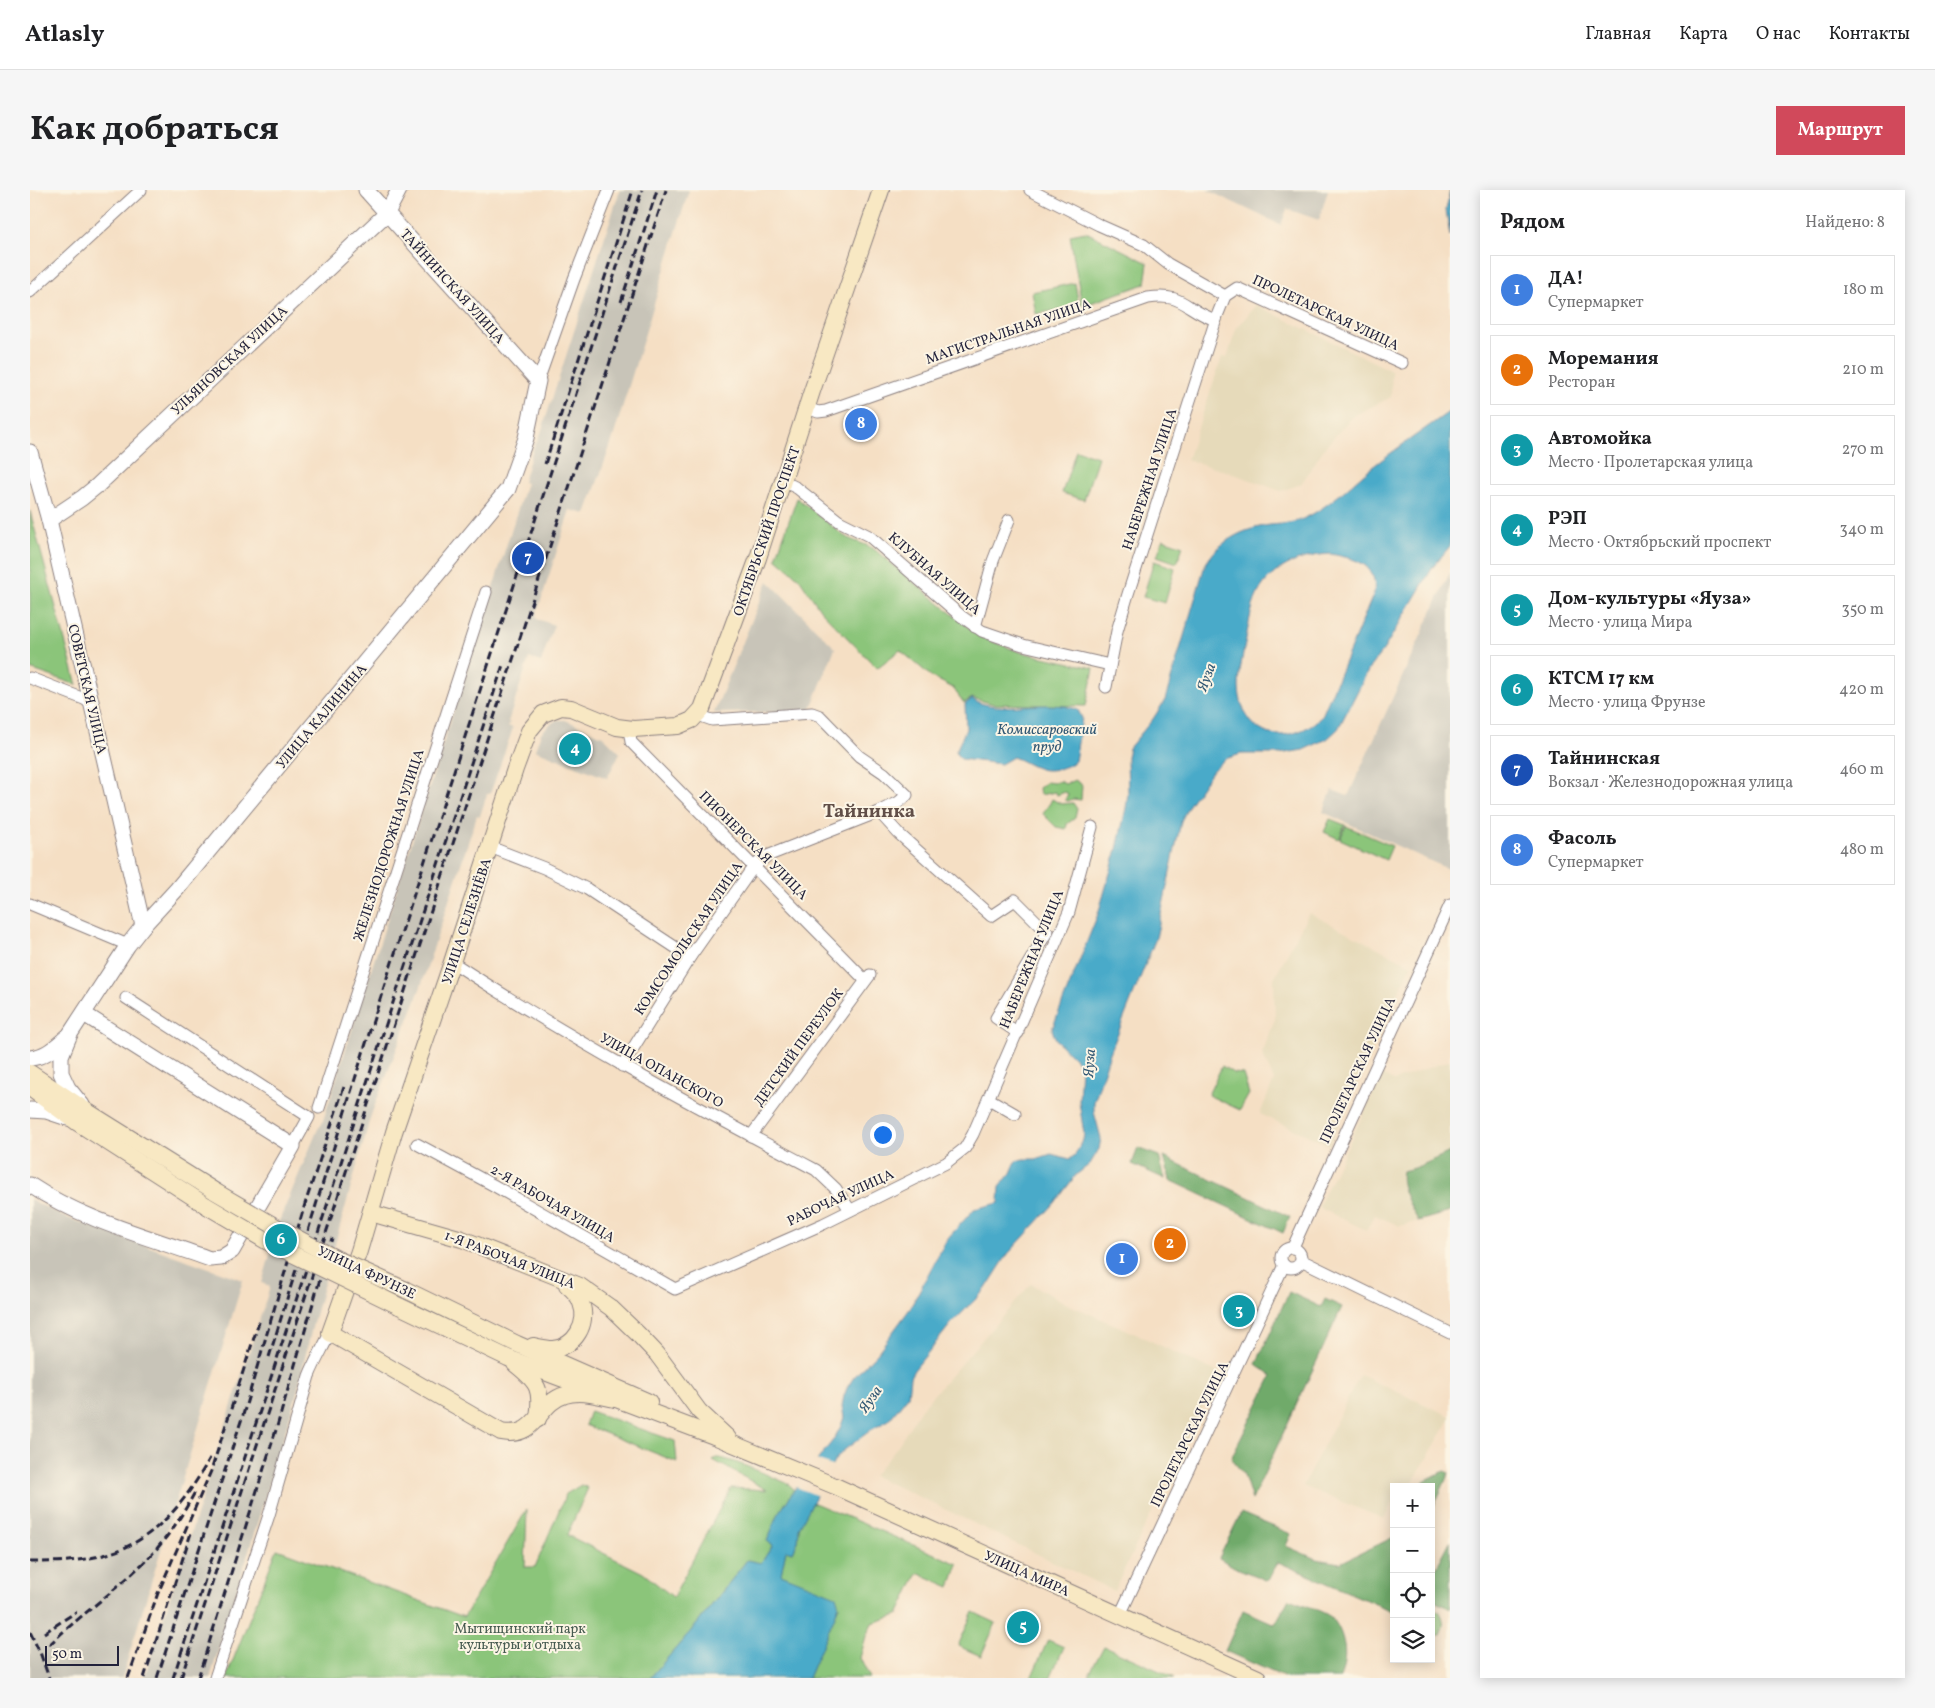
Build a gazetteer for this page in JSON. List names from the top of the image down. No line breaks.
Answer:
{"streets":{"main road":["ОКТЯБРЬСКИЙ ПРОСПЕКТ","УЛИЦА СЕЛЕЗНЁВА","1-Я РАБОЧАЯ УЛИЦА","УЛИЦА ФРУНЗЕ","УЛИЦА МИРА"],"street":["ТАЙНИНСКАЯ УЛИЦА","ПРОЛЕТАРСКАЯ УЛИЦА","МАГИСТРАЛЬНАЯ УЛИЦА","УЛЬЯНОВСКАЯ УЛИЦА","НАБЕРЕЖНАЯ УЛИЦА","КЛУБНАЯ УЛИЦА","СОВЕТСКАЯ УЛИЦА","УЛИЦА КАЛИНИНА","ЖЕЛЕЗНОДОРОЖНАЯ УЛИЦА","ПИОНЕРСКАЯ УЛИЦА","КОМСОМОЛЬСКАЯ УЛИЦА","ДЕТСКИЙ ПЕРЕУЛОК","УЛИЦА ОПАНСКОГО","РАБОЧАЯ УЛИЦА","2-Я РАБОЧАЯ УЛИЦА"]},"crossings":[["ТАЙНИНСКАЯ УЛИЦА","УЛЬЯНОВСКАЯ УЛИЦА"],["ТАЙНИНСКАЯ УЛИЦА","УЛИЦА КАЛИНИНА"],["ПРОЛЕТАРСКАЯ УЛИЦА","НАБЕРЕЖНАЯ УЛИЦА"],["ПРОЛЕТАРСКАЯ УЛИЦА","УЛИЦА МИРА"],["МАГИСТРАЛЬНАЯ УЛИЦА","НАБЕРЕЖНАЯ УЛИЦА"],["МАГИСТРАЛЬНАЯ УЛИЦА","ОКТЯБРЬСКИЙ ПРОСПЕКТ"],["УЛЬЯНОВСКАЯ УЛИЦА","СОВЕТСКАЯ УЛИЦА"],["НАБЕРЕЖНАЯ УЛИЦА","КЛУБНАЯ УЛИЦА"],["НАБЕРЕЖНАЯ УЛИЦА","РАБОЧАЯ УЛИЦА"],["ОКТЯБРЬСКИЙ ПРОСПЕКТ","КЛУБНАЯ УЛИЦА"],["ОКТЯБРЬСКИЙ ПРОСПЕКТ","КОМСОМОЛЬСКАЯ УЛИЦА"],["СОВЕТСКАЯ УЛИЦА","УЛИЦА КАЛИНИНА"],["ПИОНЕРСКАЯ УЛИЦА","УЛИЦА СЕЛЕЗНЁВА"],["ПИОНЕРСКАЯ УЛИЦА","КОМСОМОЛЬСКАЯ УЛИЦА"],["ПИОНЕРСКАЯ УЛИЦА","ДЕТСКИЙ ПЕРЕУЛОК"],["УЛИЦА СЕЛЕЗНЁВА","УЛИЦА ОПАНСКОГО"],["УЛИЦА СЕЛЕЗНЁВА","1-Я РАБОЧАЯ УЛИЦА"],["КОМСОМОЛЬСКАЯ УЛИЦА","УЛИЦА ОПАНСКОГО"],["ДЕТСКИЙ ПЕРЕУЛОК","УЛИЦА ОПАНСКОГО"],["УЛИЦА ОПАНСКОГО","РАБОЧАЯ УЛИЦА"],["РАБОЧАЯ УЛИЦА","2-Я РАБОЧАЯ УЛИЦА"],["1-Я РАБОЧАЯ УЛИЦА","УЛИЦА ФРУНЗЕ"],["УЛИЦА ФРУНЗЕ","УЛИЦА МИРА"]],"districts":["Тайнинка"],"water":["Яуза","Комиссаровский пруд"],"parks":["Мытищинский парк культуры и отдыха"],"scale_bar":"50 m","page":{"header":"Atlasly","nav":["Главная","Карта","О нас","Контакты"],"title":"Как добраться","buttons":"Маршрут","heading":["Рядом","Найдено: 8"],"list":[{"mark":"1","name":"ДА!","note":"Супермаркет","value":"180 m"},{"mark":"2","name":"Моремания","note":"Ресторан","value":"210 m"},{"mark":"3","name":"Автомойка","note":"Место · Пролетарская улица","value":"270 m"},{"mark":"4","name":"РЭП","note":"Место · Октябрьский проспект","value":"340 m"},{"mark":"5","name":"Дом-культуры «Яуза»","note":"Место · улица Мира","value":"350 m"},{"mark":"6","name":"КТСМ 17 км","note":"Место · улица Фрунзе","value":"420 m"},{"mark":"7","name":"Тайнинская","note":"Вокзал · Железнодорожная улица","value":"460 m"},{"mark":"8","name":"Фасоль","note":"Супермаркет","value":"480 m"}],"pins":["8","7","4","6","2","1","3","5"],"map_buttons":["+","−"],"scale":"50 m"}}
